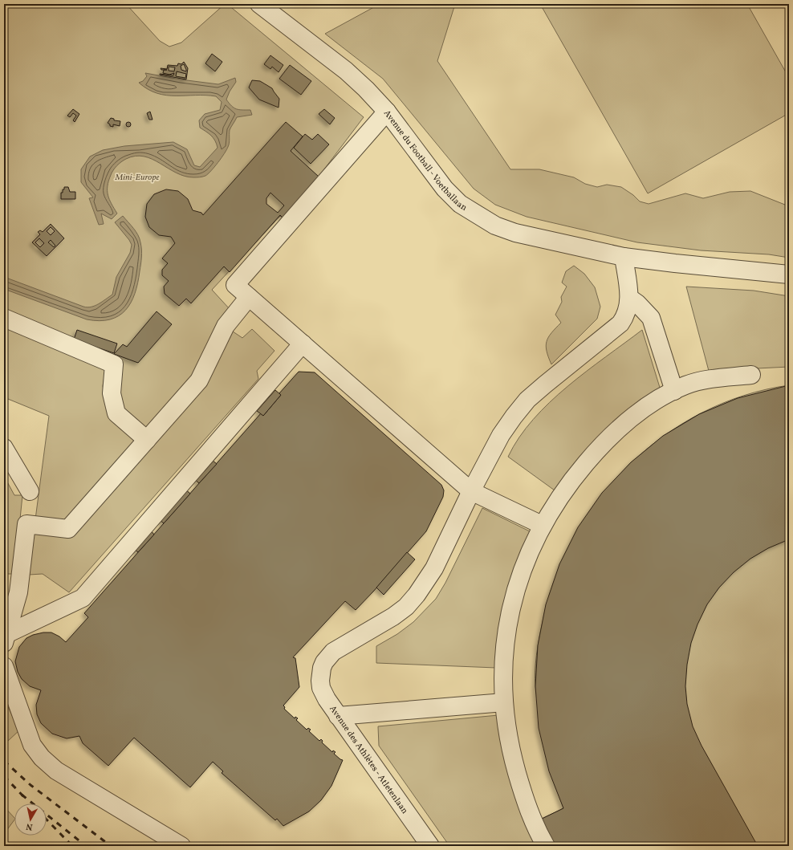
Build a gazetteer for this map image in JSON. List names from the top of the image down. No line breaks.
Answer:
{"streets":{"street":["Avenue du Football - Voetballaan","Avenue des Athlètes - Atletenlaan"]},"parks":["Mini-Europe"],"north":"bottom"}
